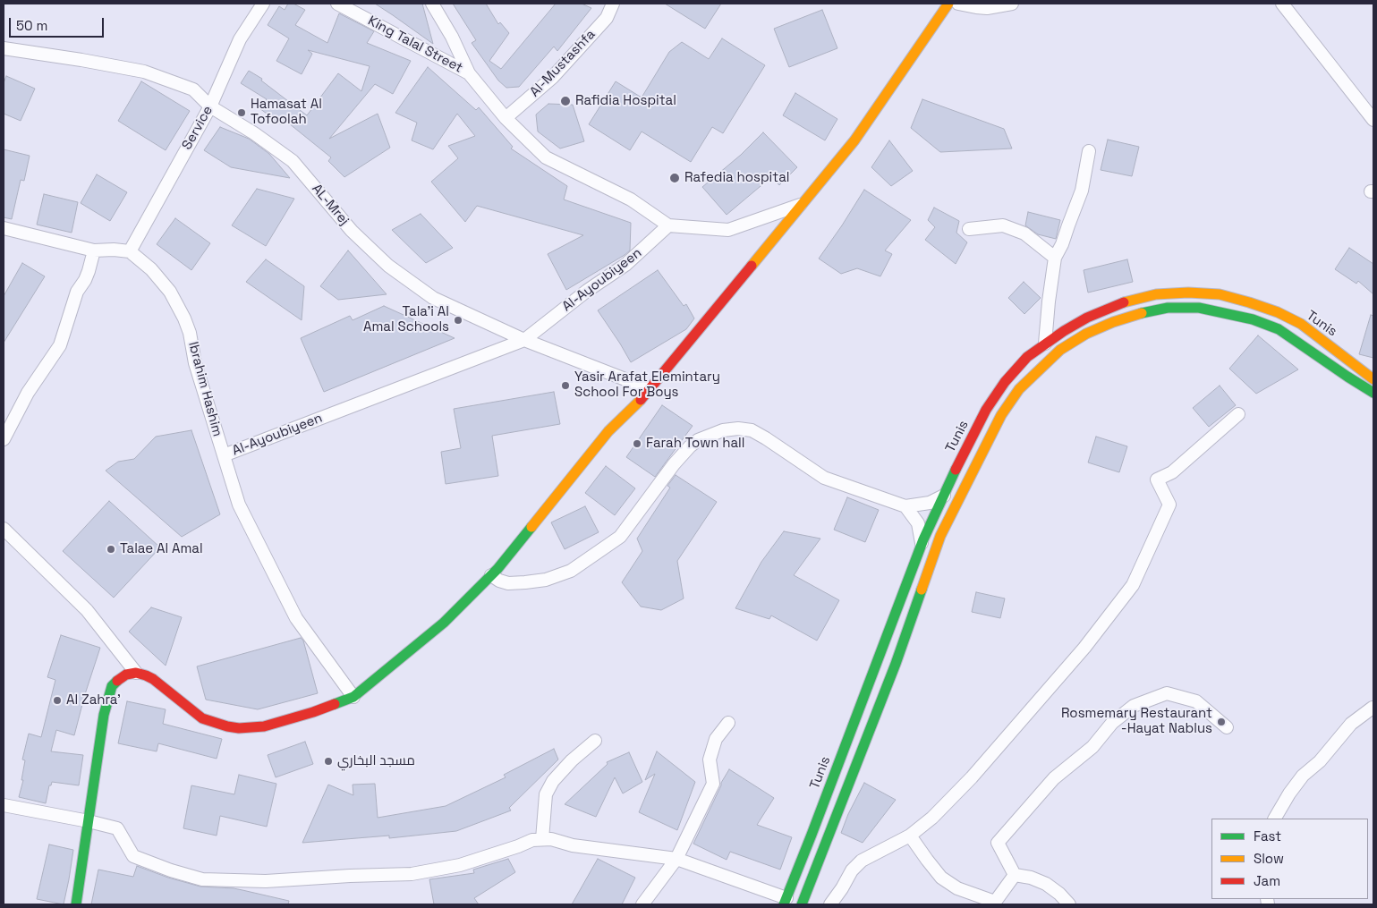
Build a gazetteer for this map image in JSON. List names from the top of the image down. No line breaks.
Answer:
{"streets":{"main road":["Tunis"],"street":["King Talal Street","Al-Mustashfa","Service","AL-Mrej","Al-Ayoubiyeen","Ibrahim Hashim"]},"crossings":[["Service","AL-Mrej"],["Service","Ibrahim Hashim"],["AL-Mrej","Al-Ayoubiyeen"],["Al-Ayoubiyeen","Ibrahim Hashim"]],"places":["Rafidia Hospital","Hamasat Al Tofoolah","Rafedia hospital","Tala'i Al Amal Schools","Yasir Arafat Elemintary School For Boys","Farah Town hall","Talae Al Amal","Al Zahra'","Rosmemary Restaurant -Hayat Nablus","مسجد البخاري"],"legend":["Fast","Slow","Jam"],"scale_bar":"50 m"}
